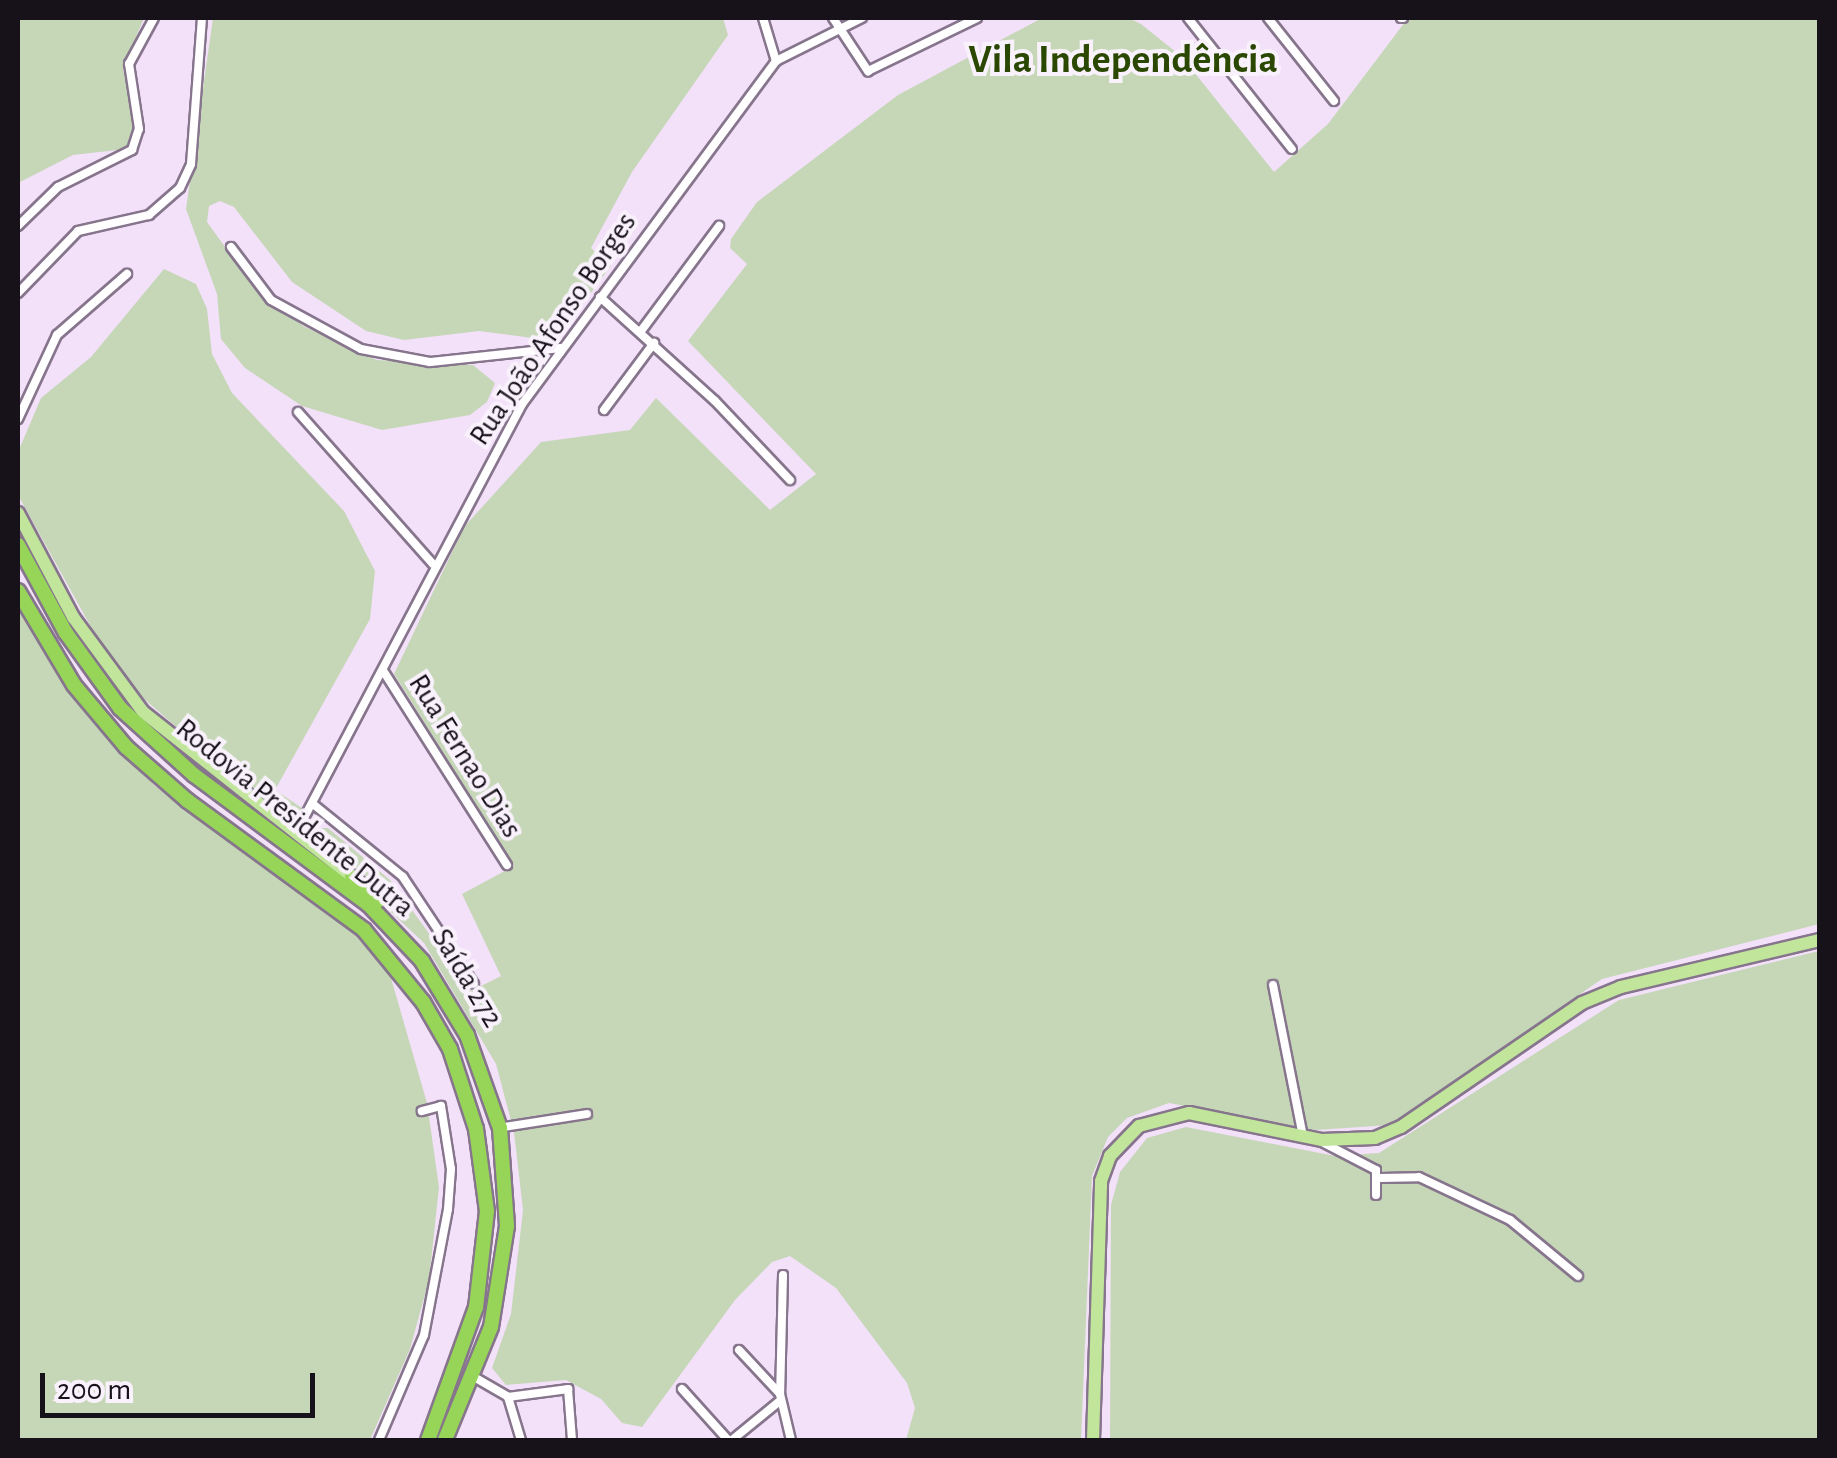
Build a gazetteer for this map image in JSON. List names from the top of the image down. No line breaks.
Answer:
{"streets":{"highway":["Rodovia Presidente Dutra","Saída 272"],"street":["Rua João Afonso Borges","Rua Fernao Dias"]},"crossings":[["Rua João Afonso Borges","Rua Fernao Dias"],["Rodovia Presidente Dutra","Saída 272"]],"districts":["Vila Independência"],"scale_bar":"200 m"}
